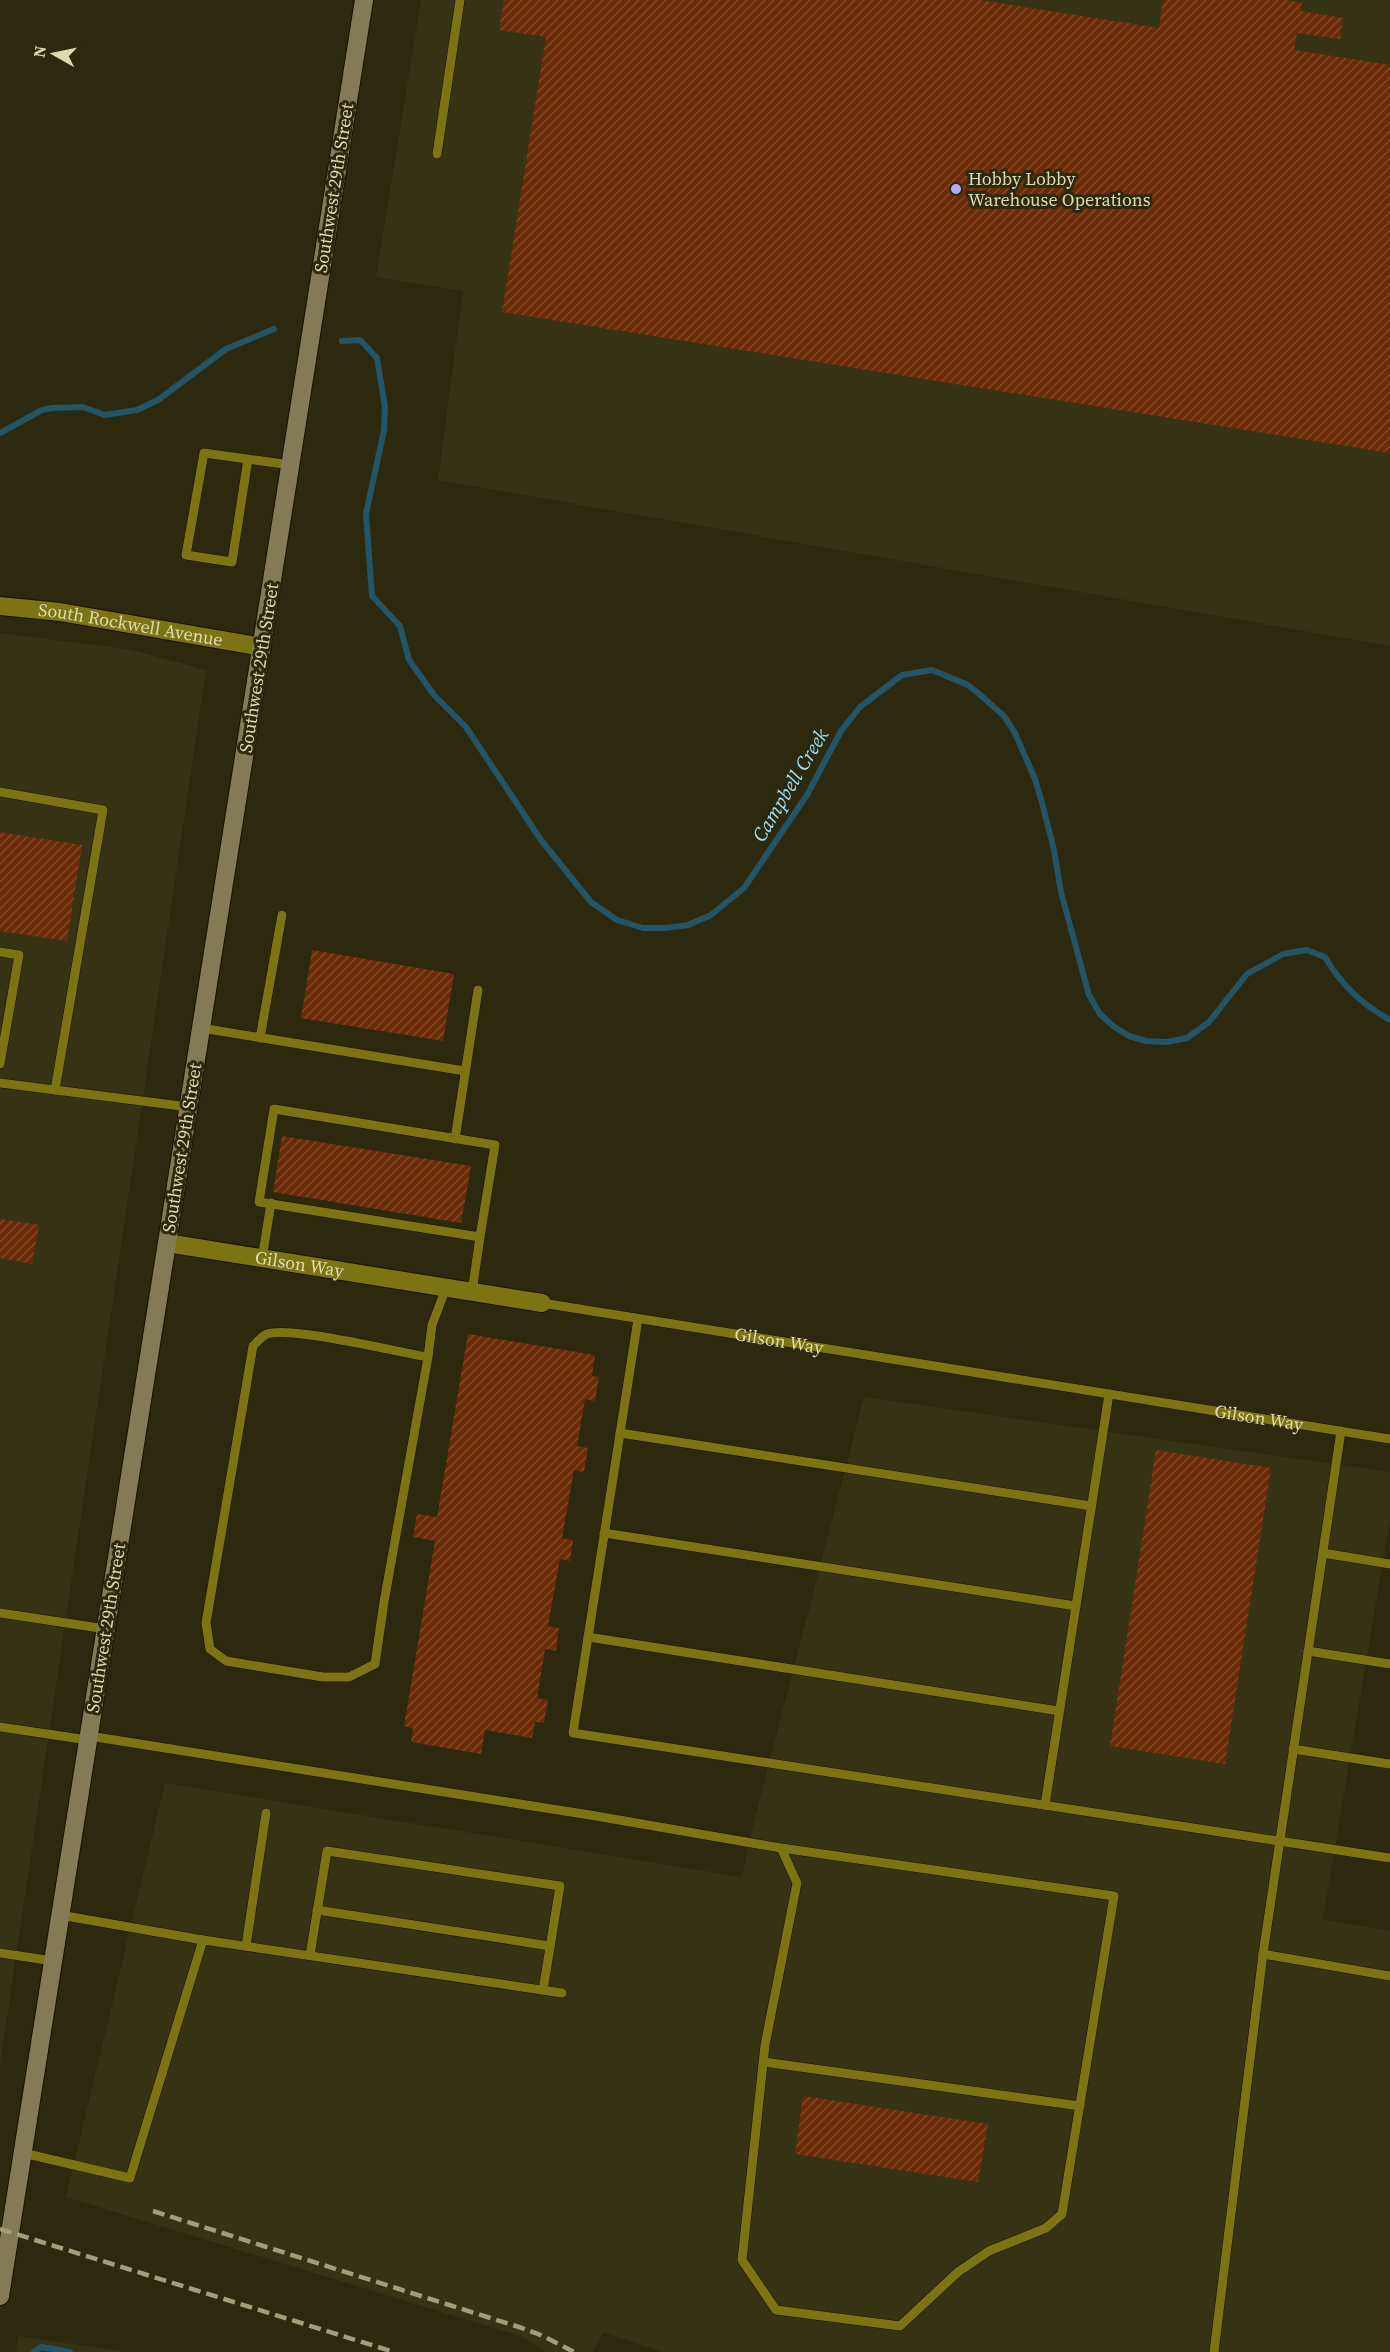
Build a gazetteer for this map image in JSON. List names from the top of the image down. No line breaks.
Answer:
{"streets":{"street":["Southwest 29th Street","South Rockwell Avenue","Gilson Way"]},"crossings":[["Southwest 29th Street","South Rockwell Avenue"],["Southwest 29th Street","Gilson Way"]],"water":["Campbell Creek"],"places":["Hobby Lobby Warehouse Operations"],"north":"left"}
